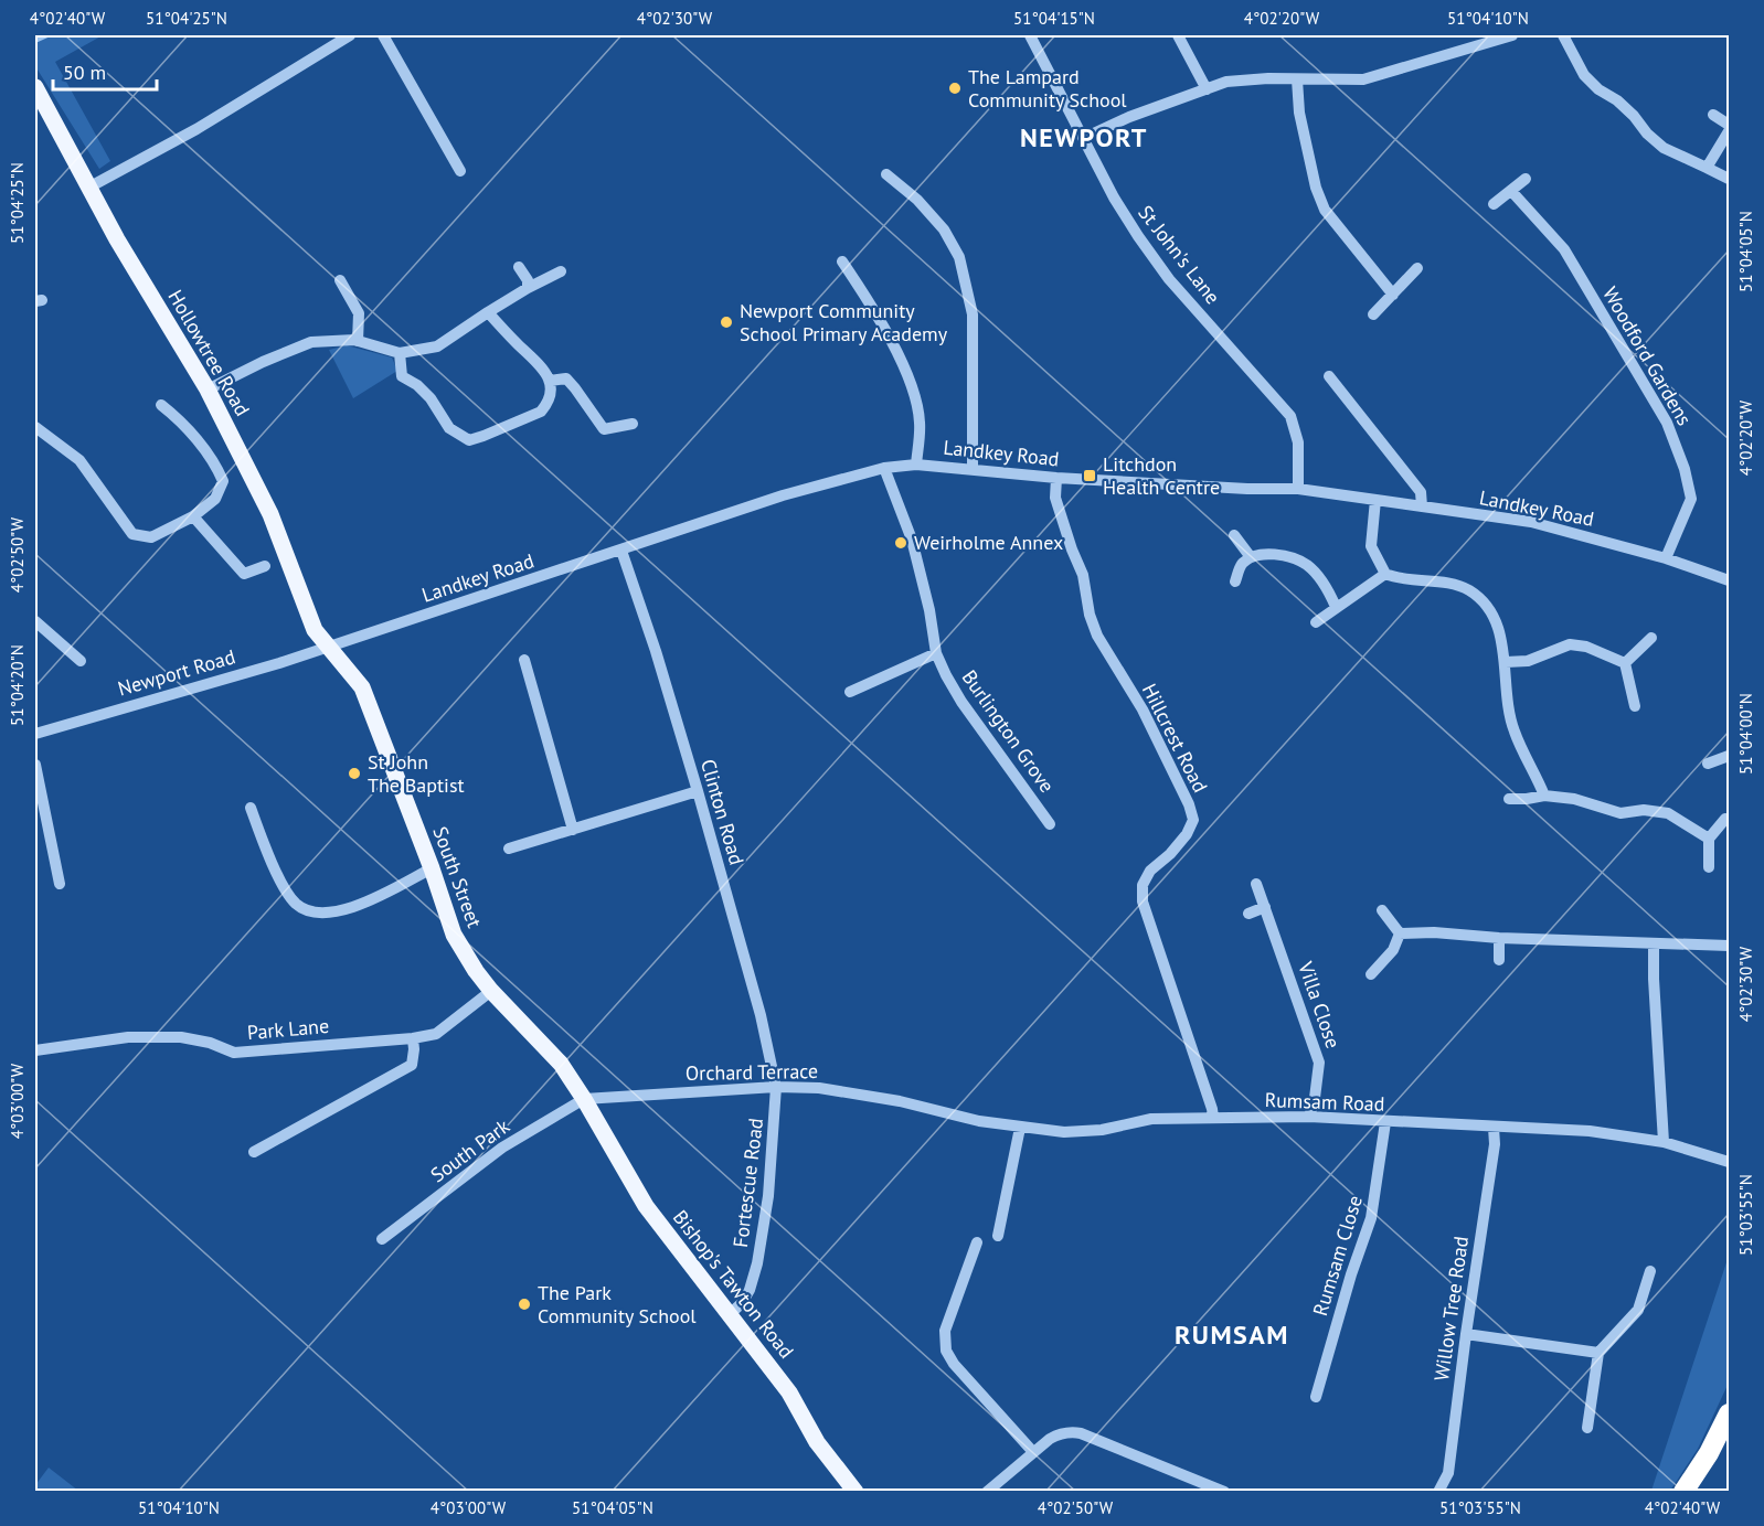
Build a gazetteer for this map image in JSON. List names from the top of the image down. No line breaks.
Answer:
{"streets":{"main road":["Hollowtree Road","South Street","Bishop's Tawton Road"],"street":["St John's Lane","Woodford Gardens","Landkey Road","Newport Road","Burlington Grove","Hillcrest Road","Clinton Road","Villa Close","Park Lane","Orchard Terrace","Rumsam Road","South Park","Fortescue Road","Rumsam Close","Willow Tree Road"]},"crossings":[["St John's Lane","Landkey Road"],["Hollowtree Road","Landkey Road"],["Hollowtree Road","Newport Road"],["Hollowtree Road","South Street"],["Woodford Gardens","Landkey Road"],["Landkey Road","Newport Road"],["Landkey Road","Burlington Grove"],["Landkey Road","Hillcrest Road"],["Landkey Road","Clinton Road"],["Landkey Road","South Street"],["Newport Road","South Street"],["Hillcrest Road","Rumsam Road"],["Clinton Road","Orchard Terrace"],["Clinton Road","Fortescue Road"],["South Street","Park Lane"],["South Street","Orchard Terrace"],["South Street","South Park"],["South Street","Bishop's Tawton Road"],["Villa Close","Rumsam Road"],["Orchard Terrace","Rumsam Road"],["Orchard Terrace","South Park"],["Orchard Terrace","Fortescue Road"],["Orchard Terrace","Bishop's Tawton Road"],["Rumsam Road","Rumsam Close"],["Rumsam Road","Willow Tree Road"],["South Park","Bishop's Tawton Road"],["Fortescue Road","Bishop's Tawton Road"]],"districts":["NEWPORT","RUMSAM"],"places":{"other":["The Lampard Community School","Newport Community School Primary Academy","Weirholme Annex","St John The Baptist","The Park Community School"],"transit":["Litchdon Health Centre"]},"scale_bar":"50 m","coordinates":["4°02'40\"W","51°04'25\"N","4°02'30\"W","51°04'15\"N","4°02'20\"W","51°04'10\"N","51°04'05\"N","4°02'50\"W","51°04'20\"N","51°04'00\"N","4°03'00\"W","51°03'55\"N"]}
